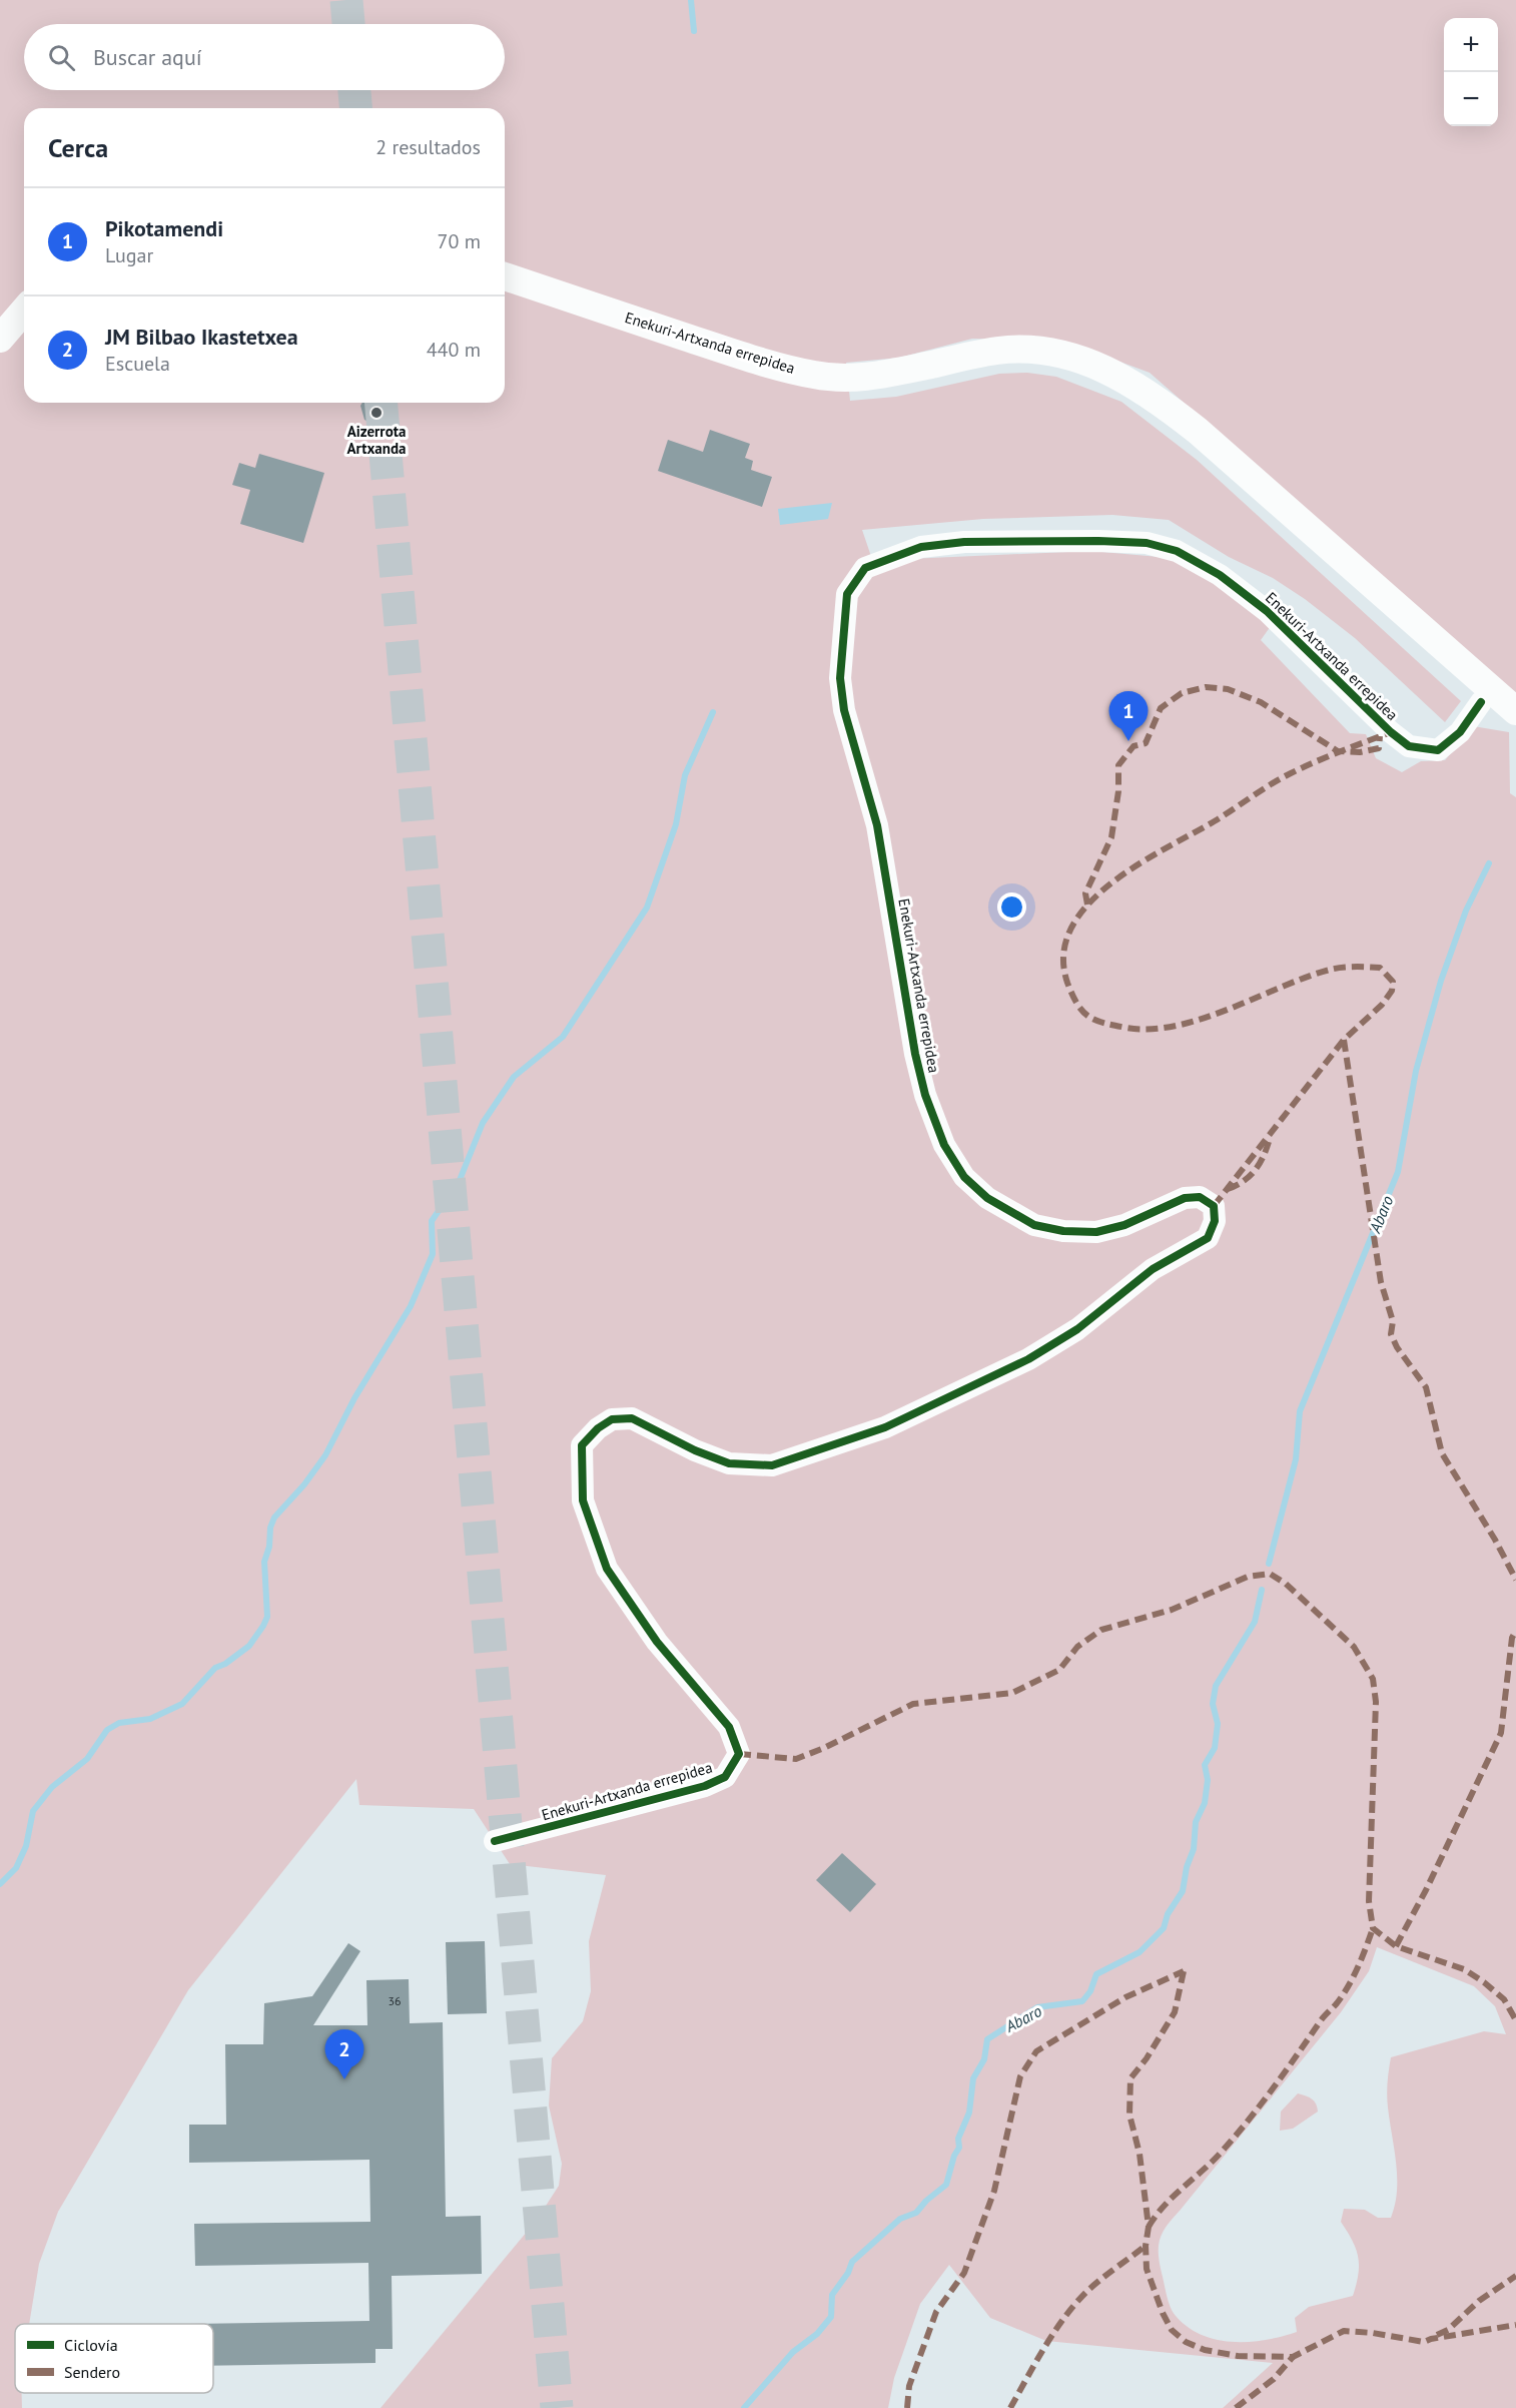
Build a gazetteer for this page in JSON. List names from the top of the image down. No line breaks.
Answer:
{"streets":{"street":["Enekuri-Artxanda errepidea"]},"water":["Abaro"],"places":["Aizerrota Artxanda"],"house_numbers":["36"],"legend":["Ciclovía","Sendero"],"page":{"map_buttons":["+","−"],"search":"Buscar aquí","heading":["Cerca","2 resultados"],"list":[{"mark":"1","name":"Pikotamendi","note":"Lugar","value":"70 m"},{"mark":"2","name":"JM Bilbao Ikastetxea","note":"Escuela","value":"440 m"}],"pins":["1","2"]}}
